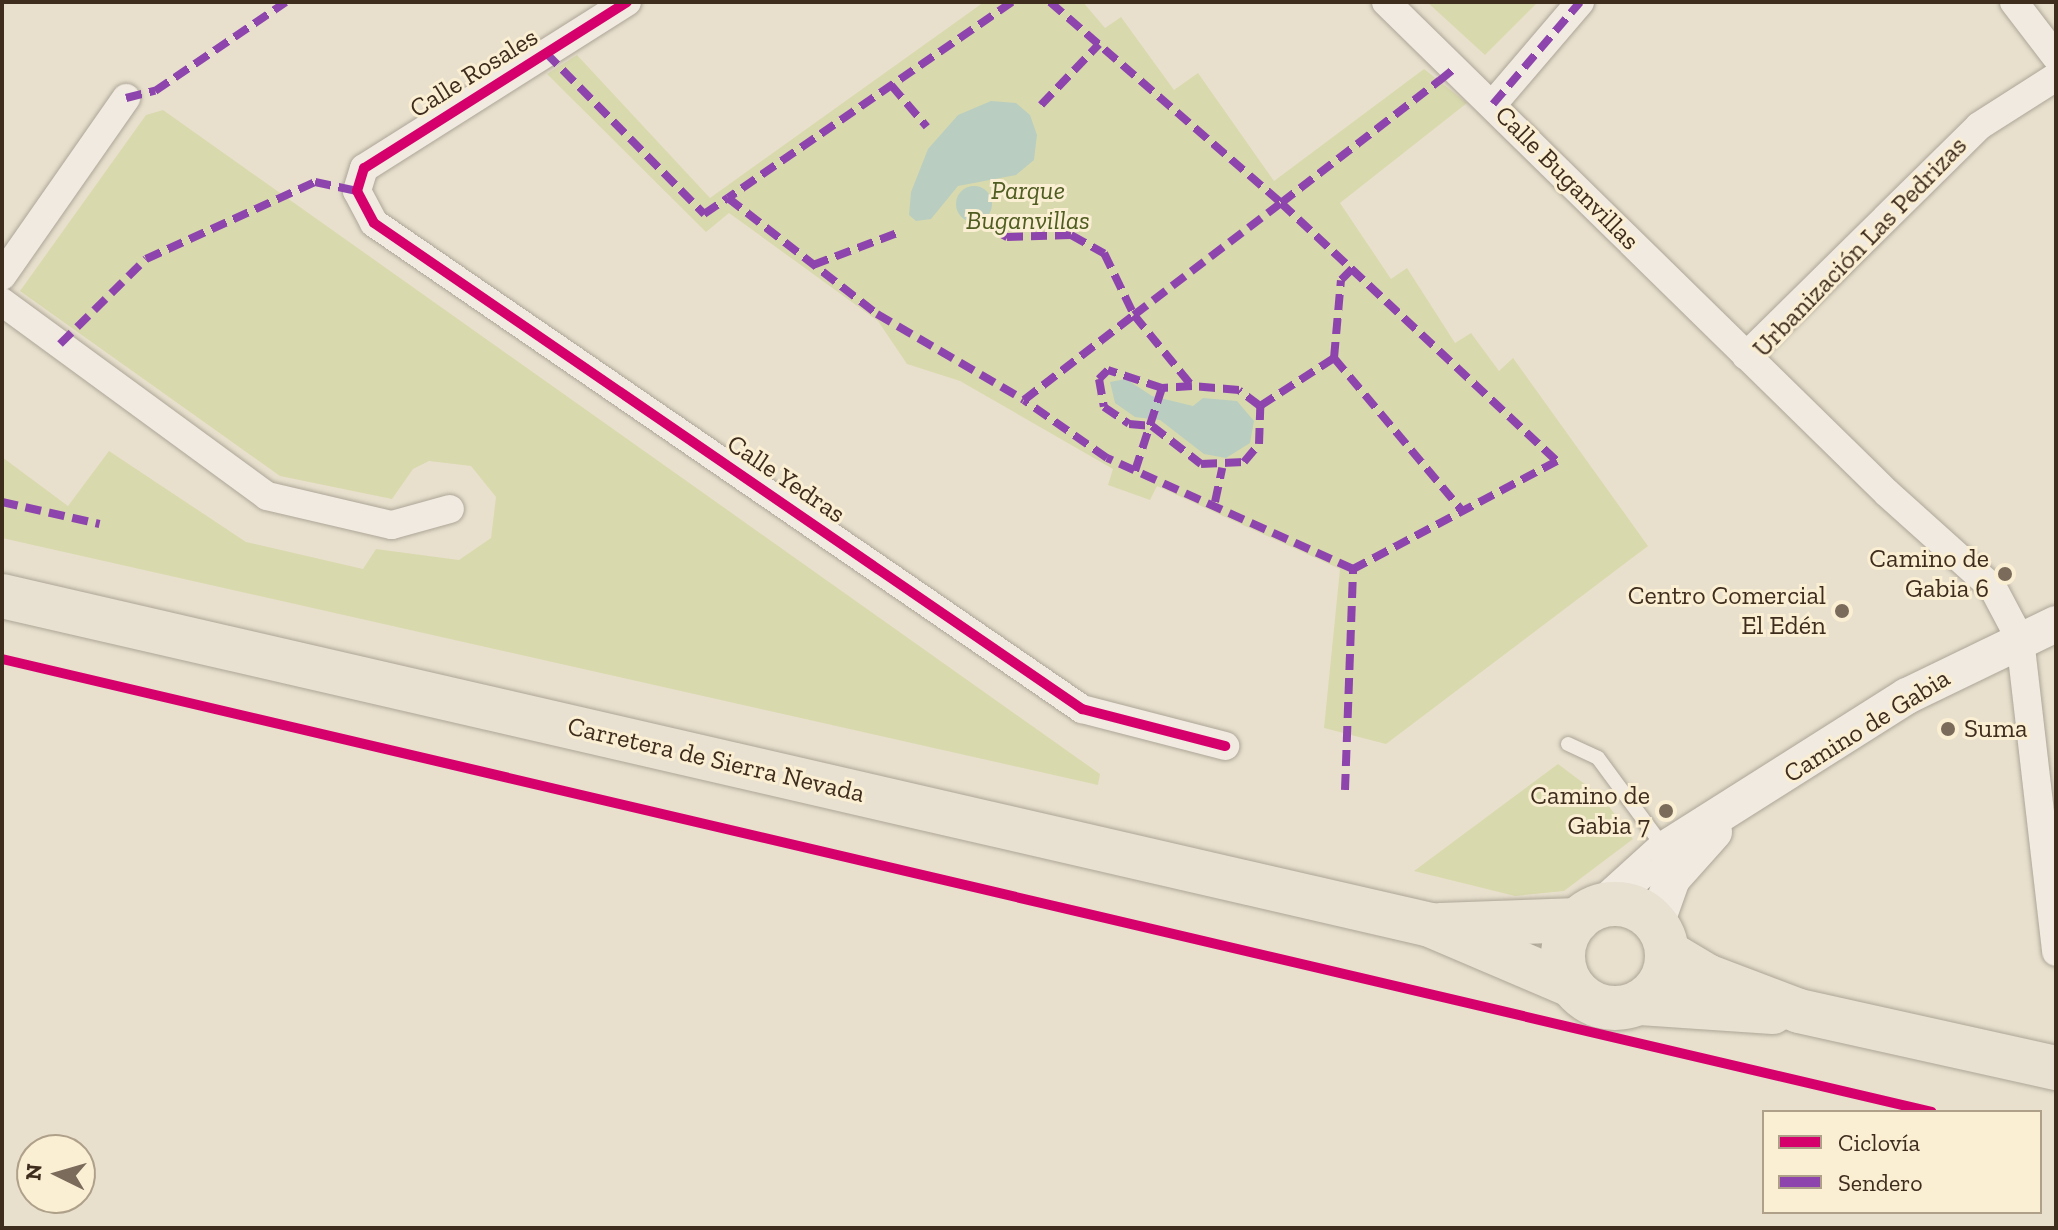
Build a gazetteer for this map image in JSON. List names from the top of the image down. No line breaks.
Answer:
{"streets":{"main road":["Carretera de Sierra Nevada"],"street":["Calle Rosales","Calle Buganvillas","Urbanización Las Pedrizas","Calle Yedras","Camino de Gabia"]},"crossings":[["Calle Rosales","Calle Yedras"],["Calle Buganvillas","Urbanización Las Pedrizas"],["Urbanización Las Pedrizas","Camino de Gabia"],["Camino de Gabia","Carretera de Sierra Nevada"]],"parks":["Parque Buganvillas"],"places":["Camino de Gabia 6","Centro Comercial El Edén","Suma","Camino de Gabia 7"],"legend":["Ciclovía","Sendero"],"north":"left"}
